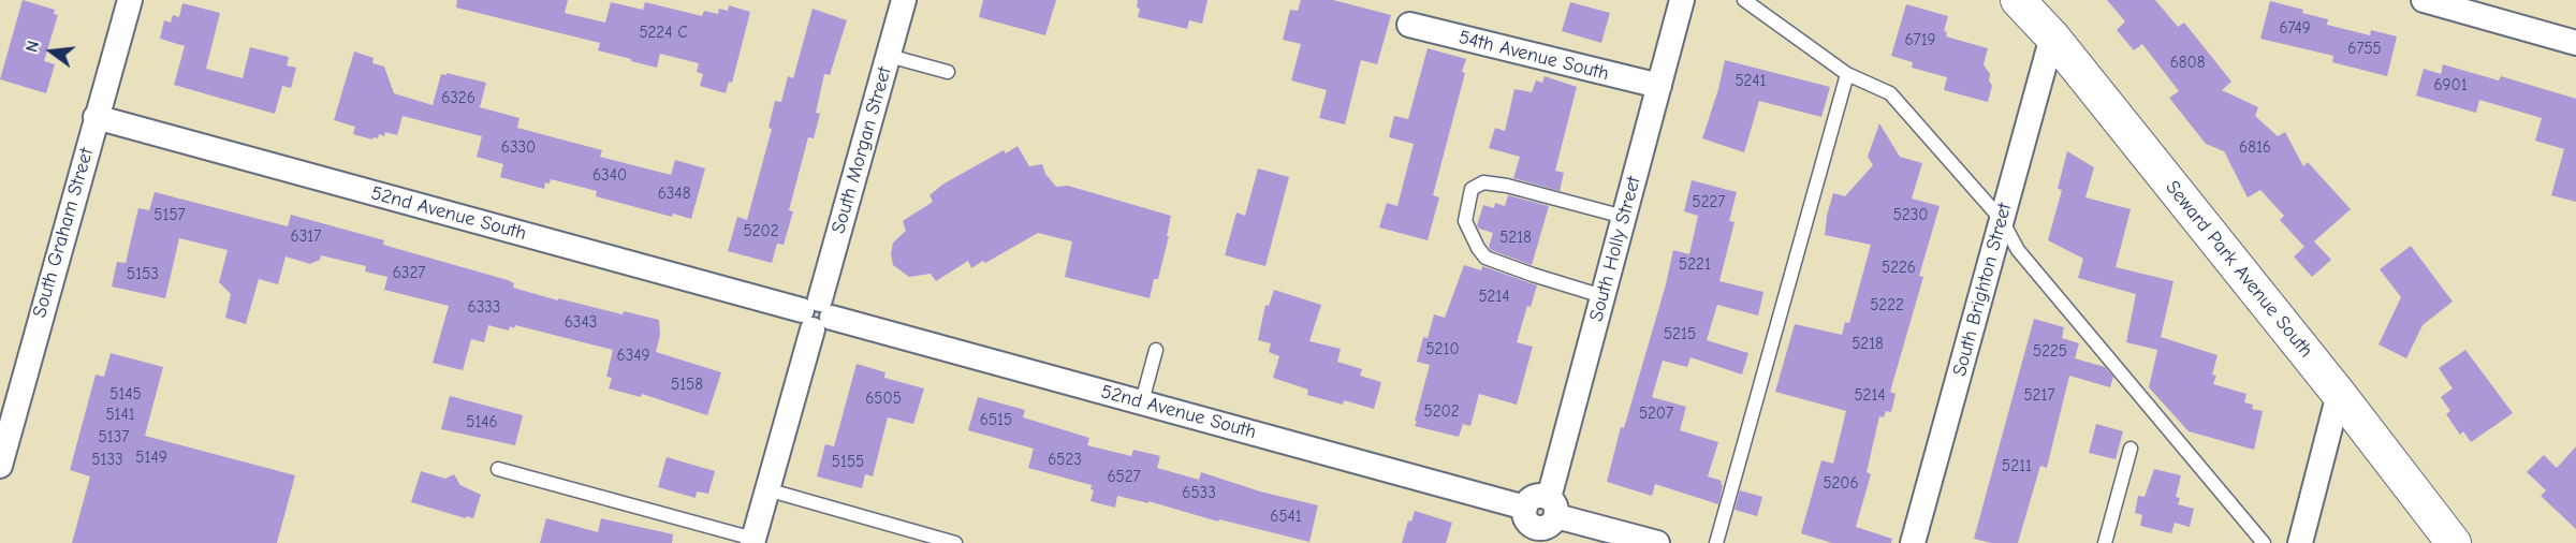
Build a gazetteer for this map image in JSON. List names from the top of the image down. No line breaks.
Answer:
{"streets":{"main road":["Seward Park Avenue South"],"street":["54th Avenue South","South Morgan Street","52nd Avenue South","South Graham Street","South Holly Street","South Brighton Street"]},"crossings":[["54th Avenue South","South Holly Street"],["South Morgan Street","52nd Avenue South"],["52nd Avenue South","South Graham Street"],["52nd Avenue South","South Holly Street"],["Seward Park Avenue South","South Brighton Street"]],"house_numbers":["6749","5224 C","6719","6755","6808","5241","6901","6326","6330","6816","6340","6348","5227","5157","5230","5202","6317","5218","5221","5226","6327","5153","5214","5222","6333","6343","5215","5218","5210","5225","6349","5158","5145","5214","5217","6505","5202","5207","5141","6515","5146","5137","5149","5133","6523","5155","5211","6527","5206","6533","6541"],"north":"left"}
